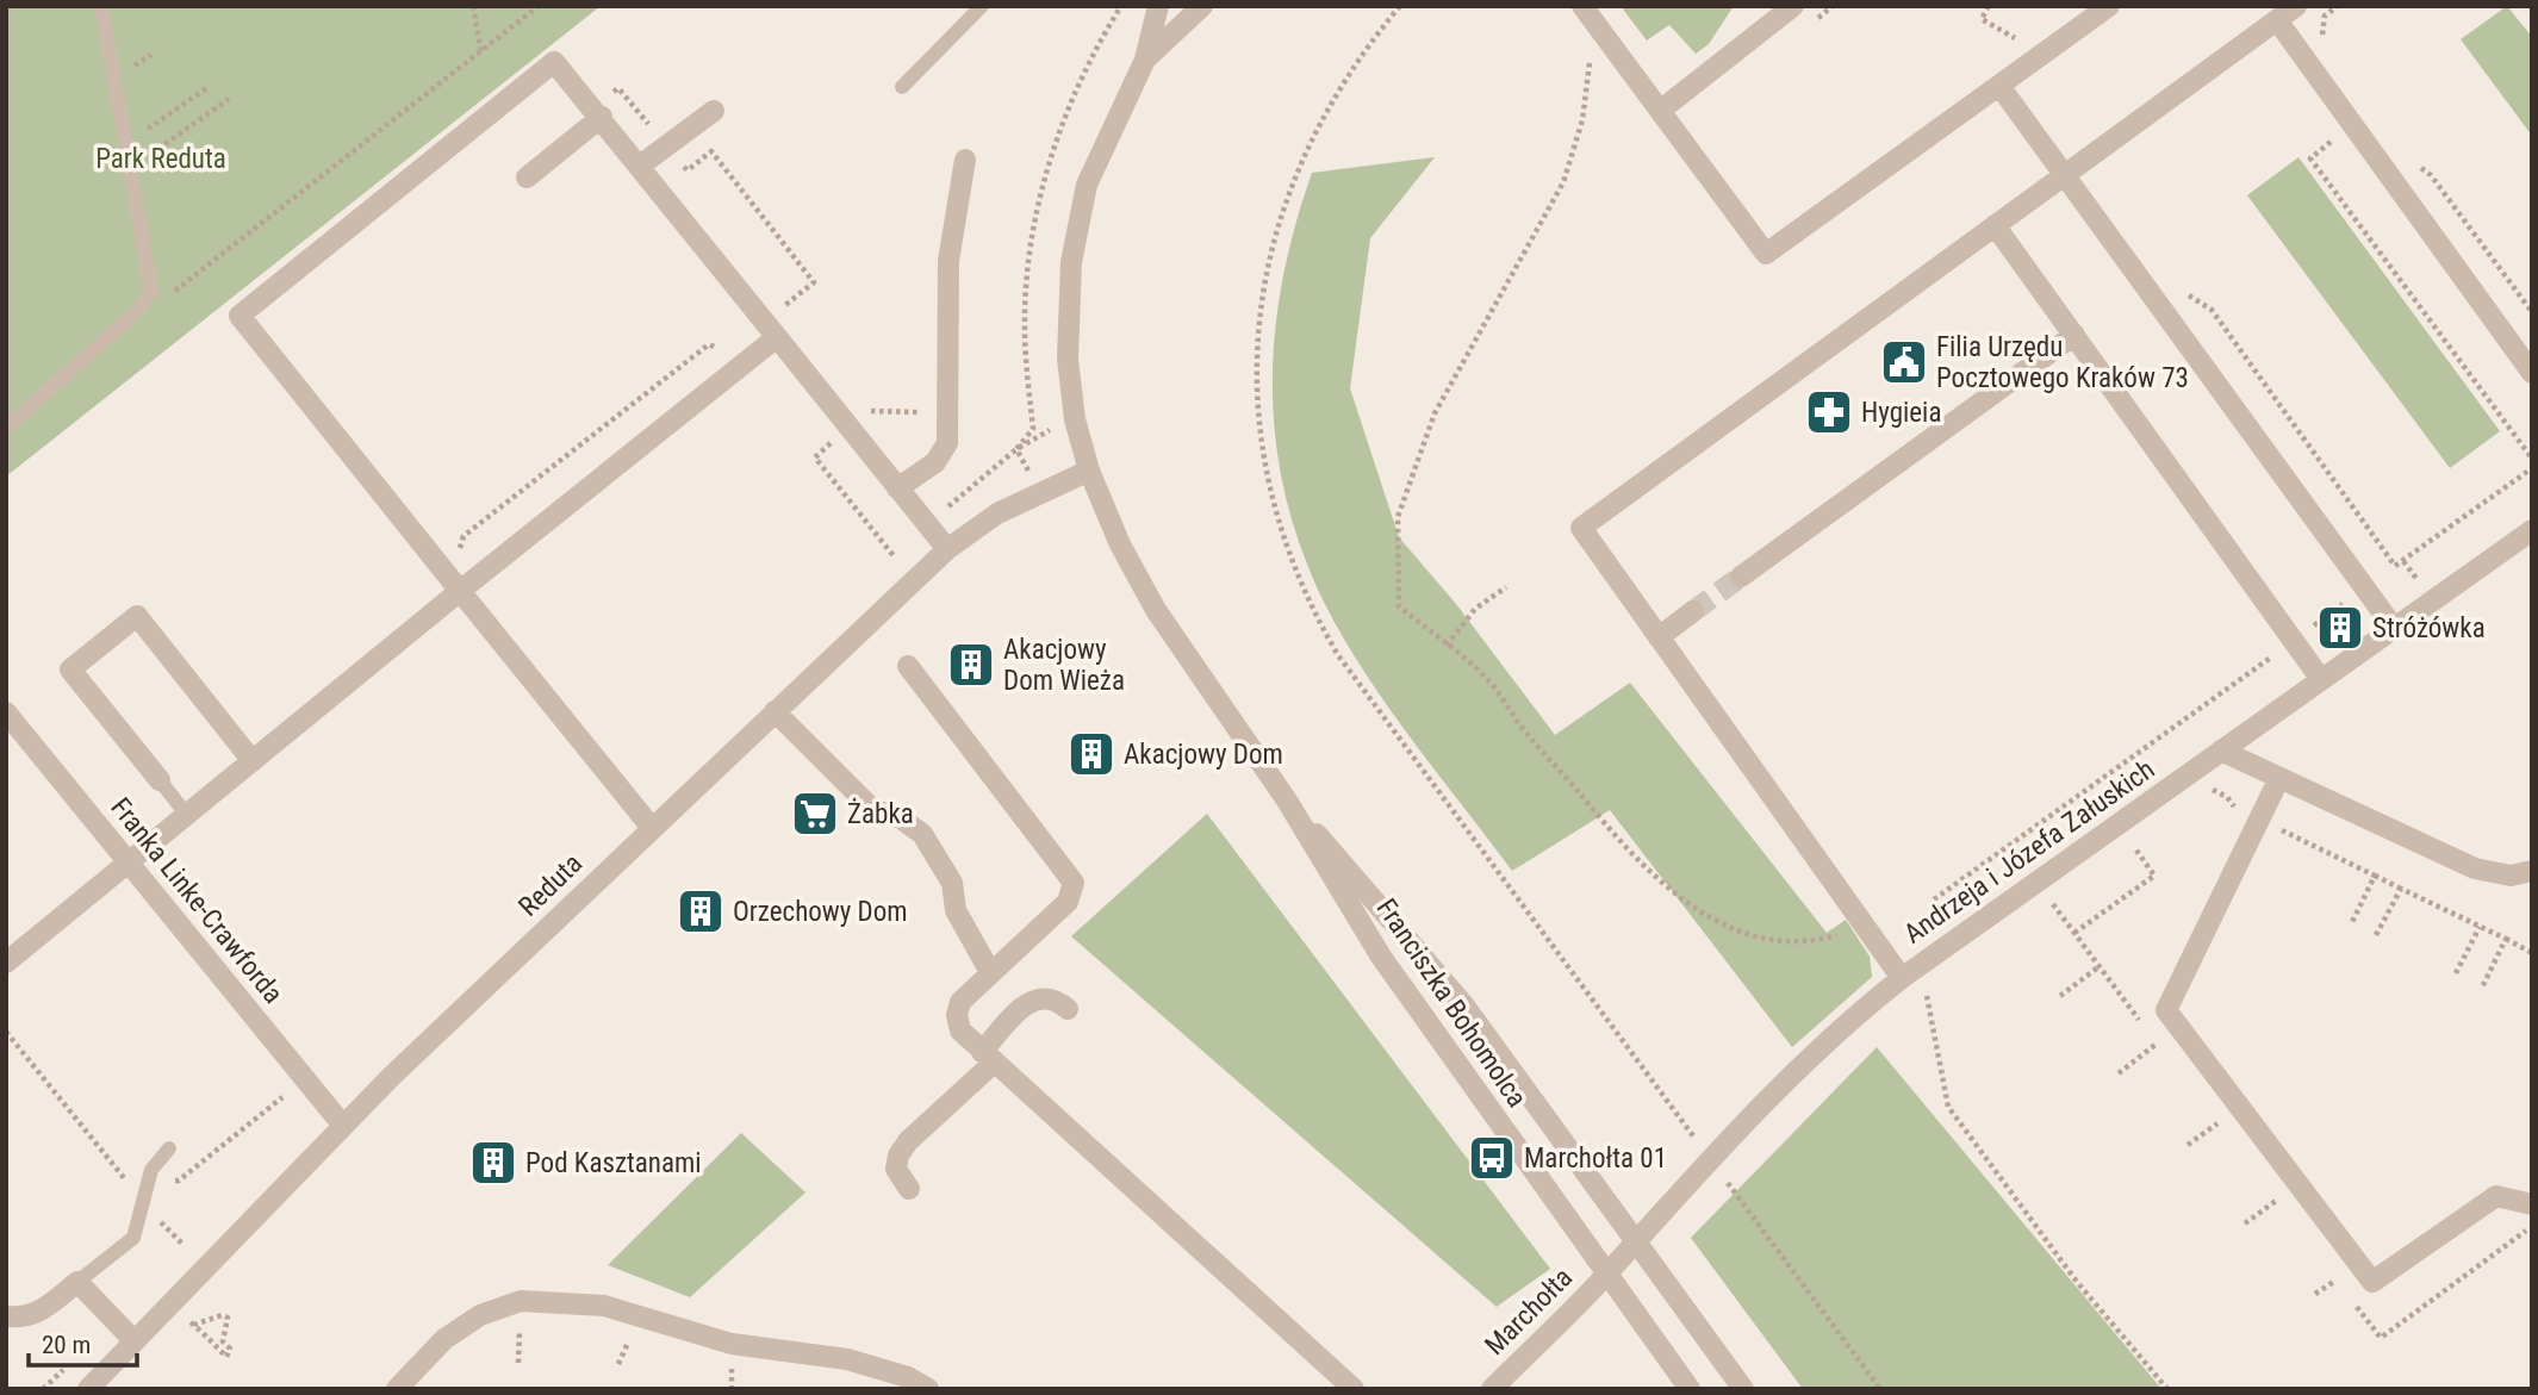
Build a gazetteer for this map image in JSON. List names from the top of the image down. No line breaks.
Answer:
{"streets":{"street":["Andrzeja i Józefa Załuskich","Reduta","Franka Linke-Crawforda","Franciszka Bohomolca","Marchołta"]},"crossings":[["Andrzeja i Józefa Załuskich","Franciszka Bohomolca"],["Reduta","Franka Linke-Crawforda"],["Reduta","Franciszka Bohomolca"],["Franciszka Bohomolca","Marchołta"]],"parks":["Park Reduta"],"places":{"public building":["Filia Urzędu Pocztowego Kraków 73"],"pharmacy":["Hygieia"],"building":["Stróżówka","Akacjowy Dom Wieża","Akacjowy Dom","Orzechowy Dom","Pod Kasztanami"],"supermarket":["Żabka"],"bus stop":["Marchołta 01"]},"scale_bar":"20 m"}
